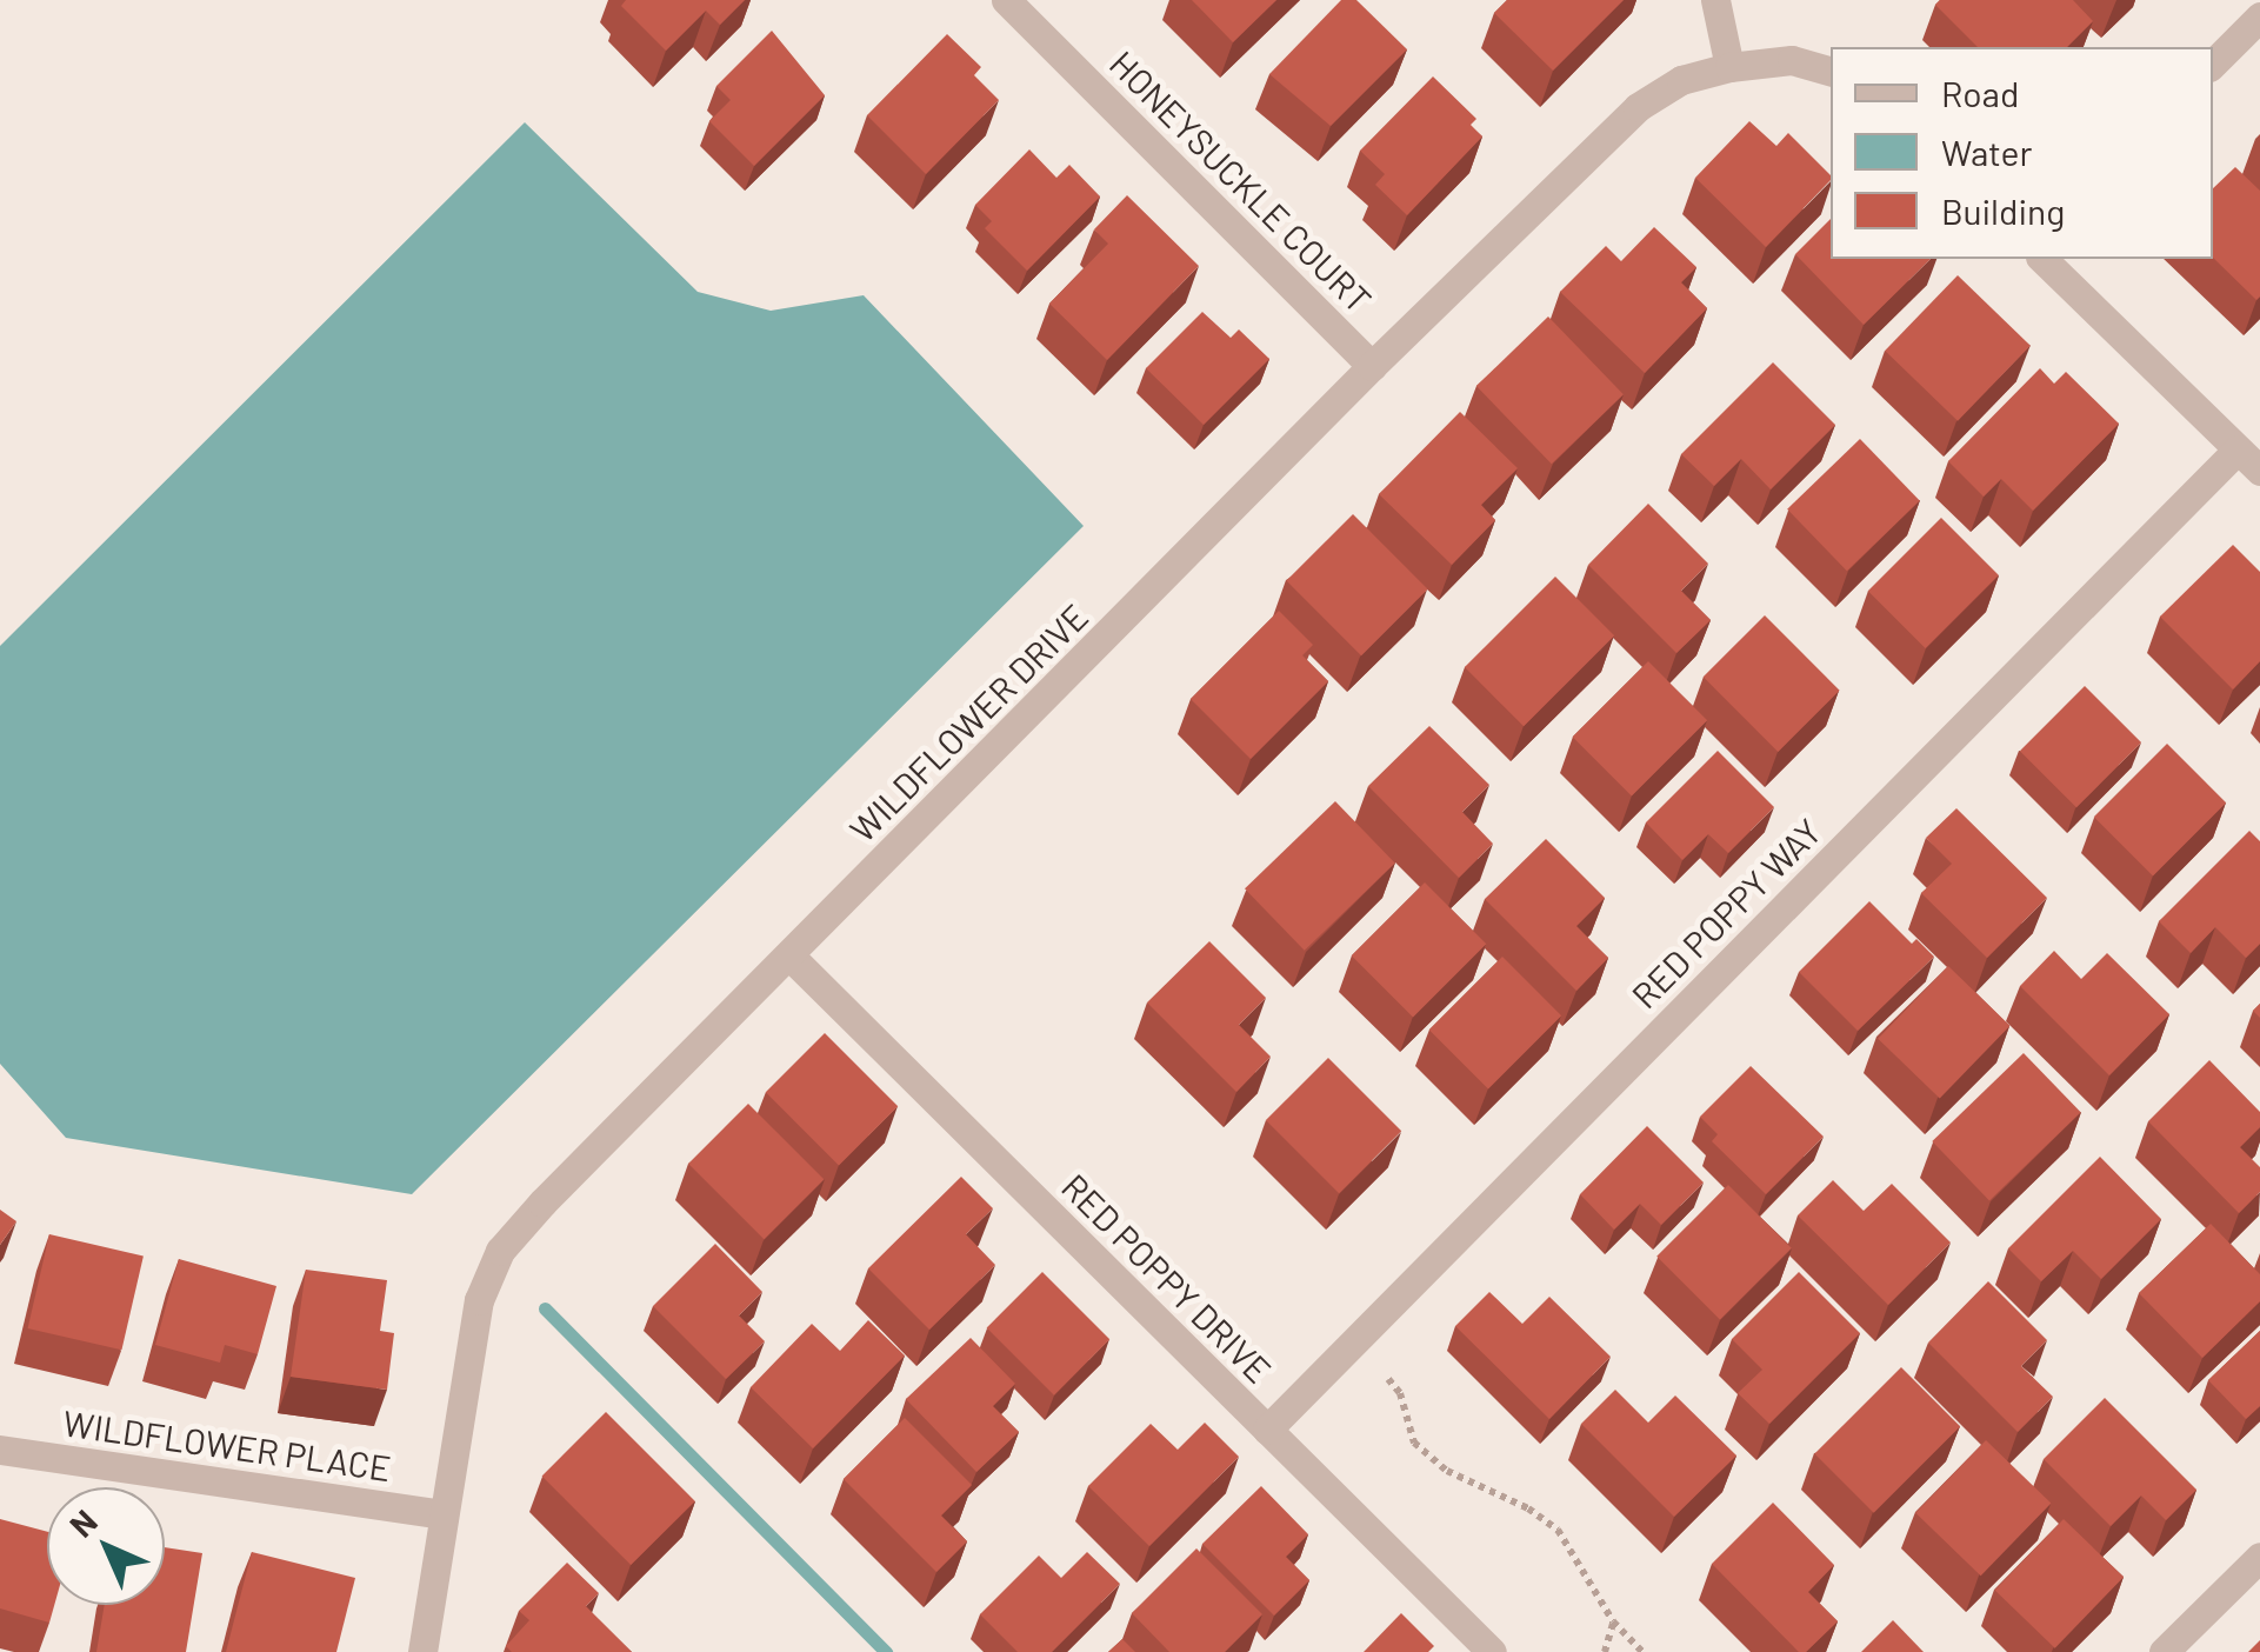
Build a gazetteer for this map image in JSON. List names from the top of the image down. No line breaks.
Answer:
{"streets":{"street":["HONEYSUCKLE COURT","WILDFLOWER DRIVE","RED POPPY WAY","RED POPPY DRIVE","WILDFLOWER PLACE"]},"crossings":[["HONEYSUCKLE COURT","WILDFLOWER DRIVE"],["WILDFLOWER DRIVE","RED POPPY DRIVE"],["WILDFLOWER DRIVE","WILDFLOWER PLACE"],["RED POPPY WAY","RED POPPY DRIVE"]],"legend":["Road","Water","Building"],"north":"top left"}
